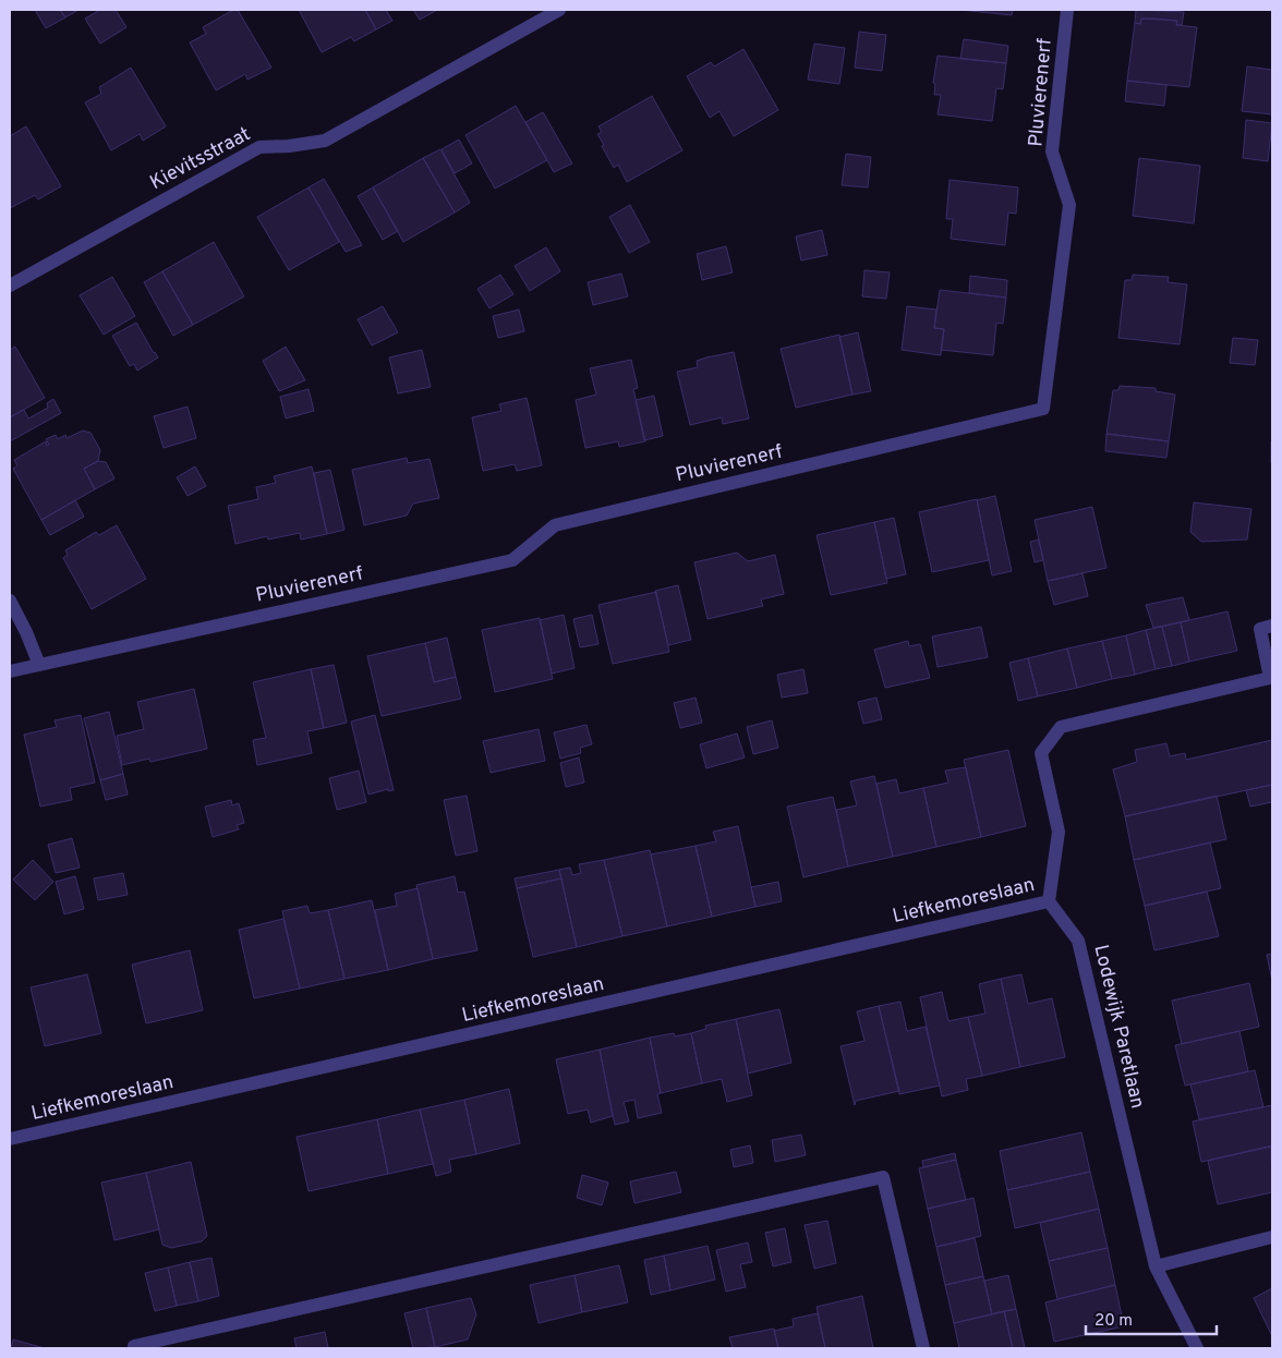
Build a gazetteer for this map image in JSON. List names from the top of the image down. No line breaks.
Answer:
{"streets":{"street":["Pluvierenerf","Kievitsstraat","Liefkemoreslaan","Lodewijk Paretlaan"]},"crossings":[["Liefkemoreslaan","Lodewijk Paretlaan"]],"scale_bar":"20 m"}
